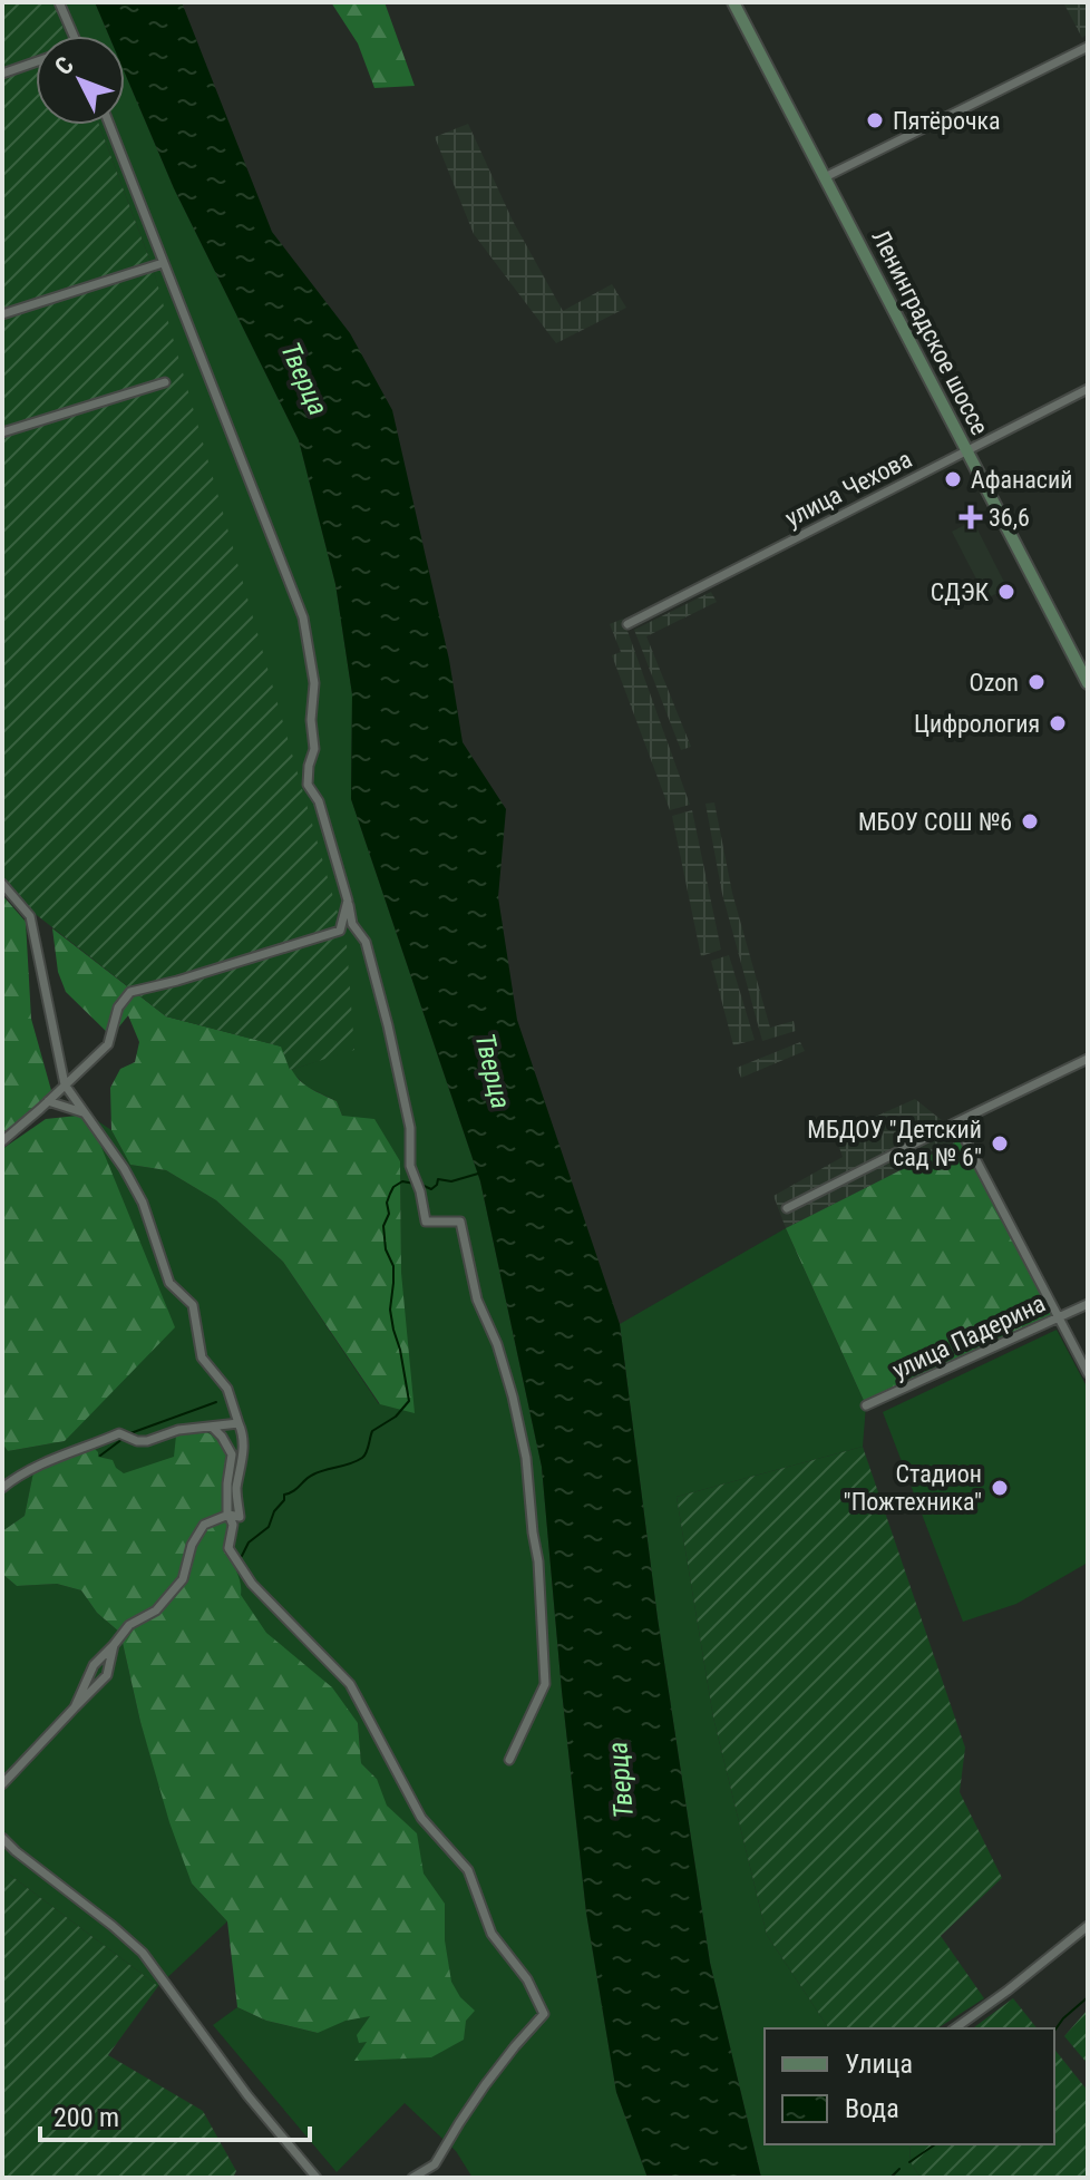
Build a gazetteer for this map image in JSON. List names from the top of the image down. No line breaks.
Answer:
{"streets":{"main road":["Ленинградское шоссе"],"street":["улица Чехова","улица Падерина"]},"crossings":[["Ленинградское шоссе","улица Чехова"]],"water":["Тверца"],"places":{"other":["Пятёрочка","Афанасий","СДЭК","Ozon","Цифрология","МБОУ СОШ №6","МБДОУ \"Детский сад № 6\"","Стадион \"Пожтехника\""],"health":["36,6"]},"legend":["Улица","Вода"],"scale_bar":"200 m","north":"top left"}
